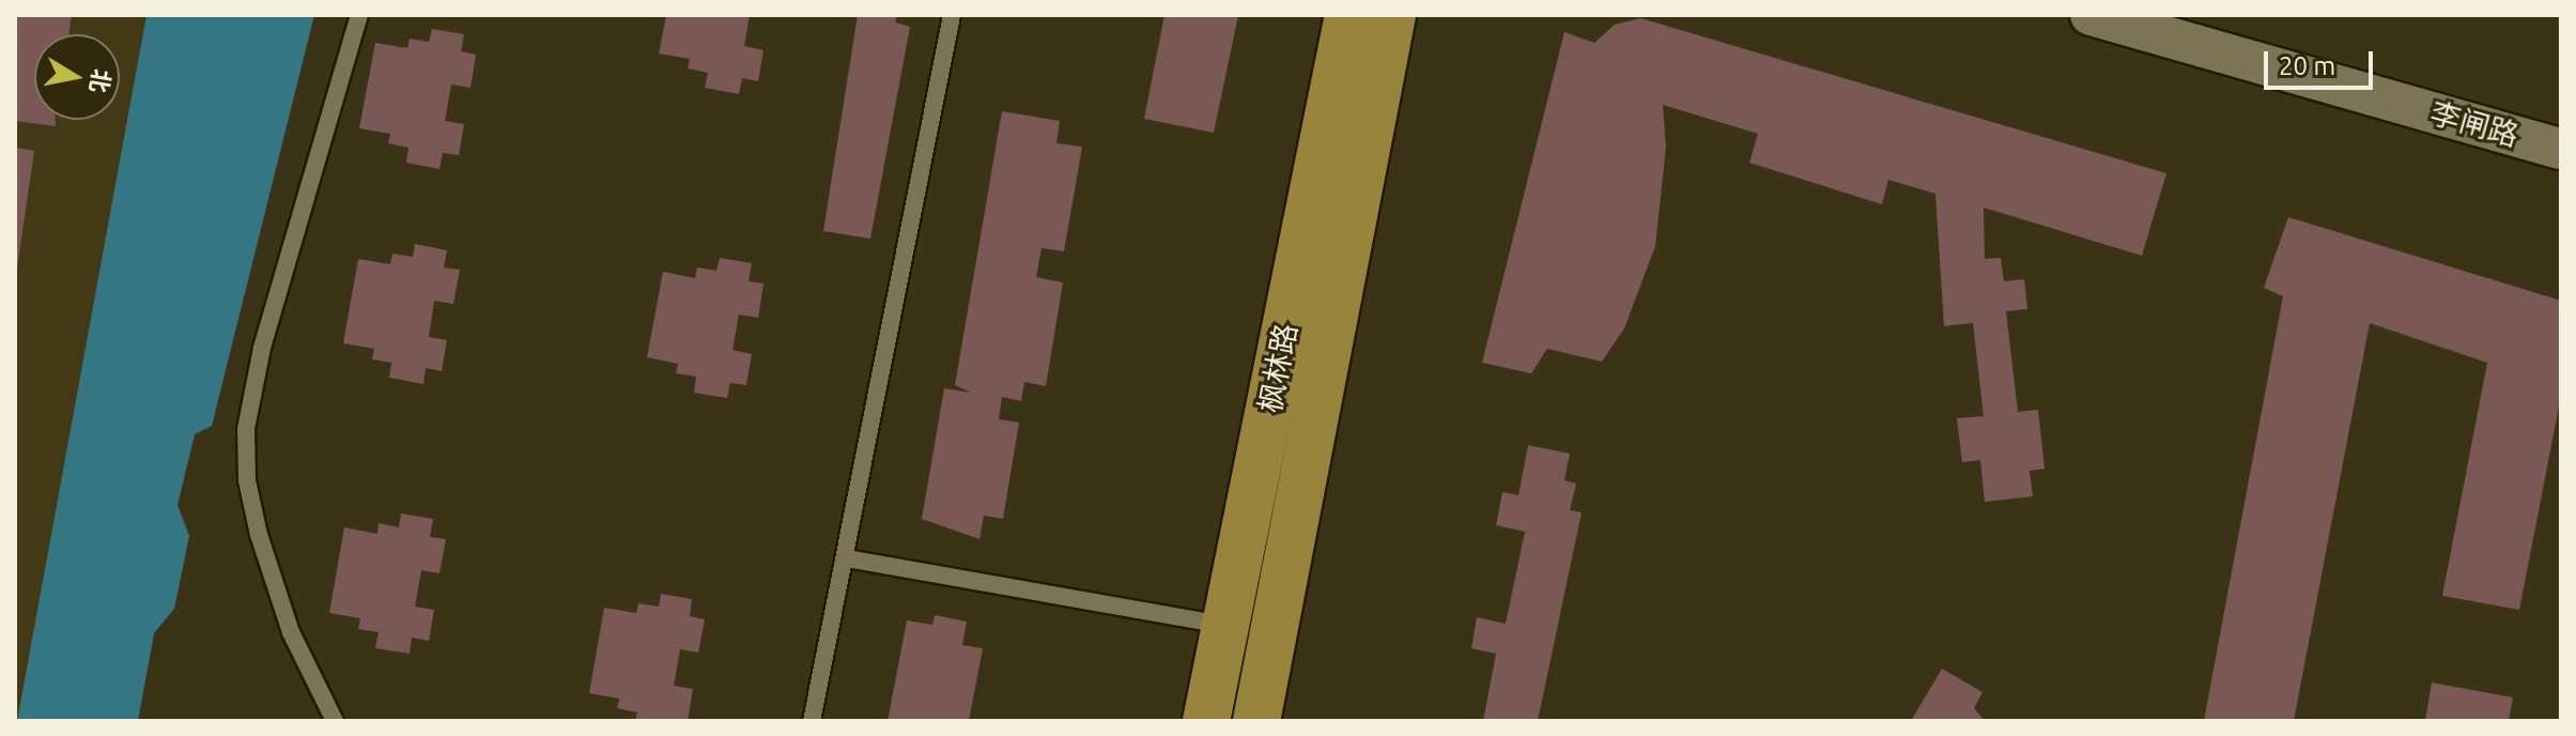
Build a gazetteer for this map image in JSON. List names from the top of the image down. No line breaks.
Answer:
{"streets":{"main road":["枫林路"],"street":["李闸路"]},"scale_bar":"20 m","north":"right"}
